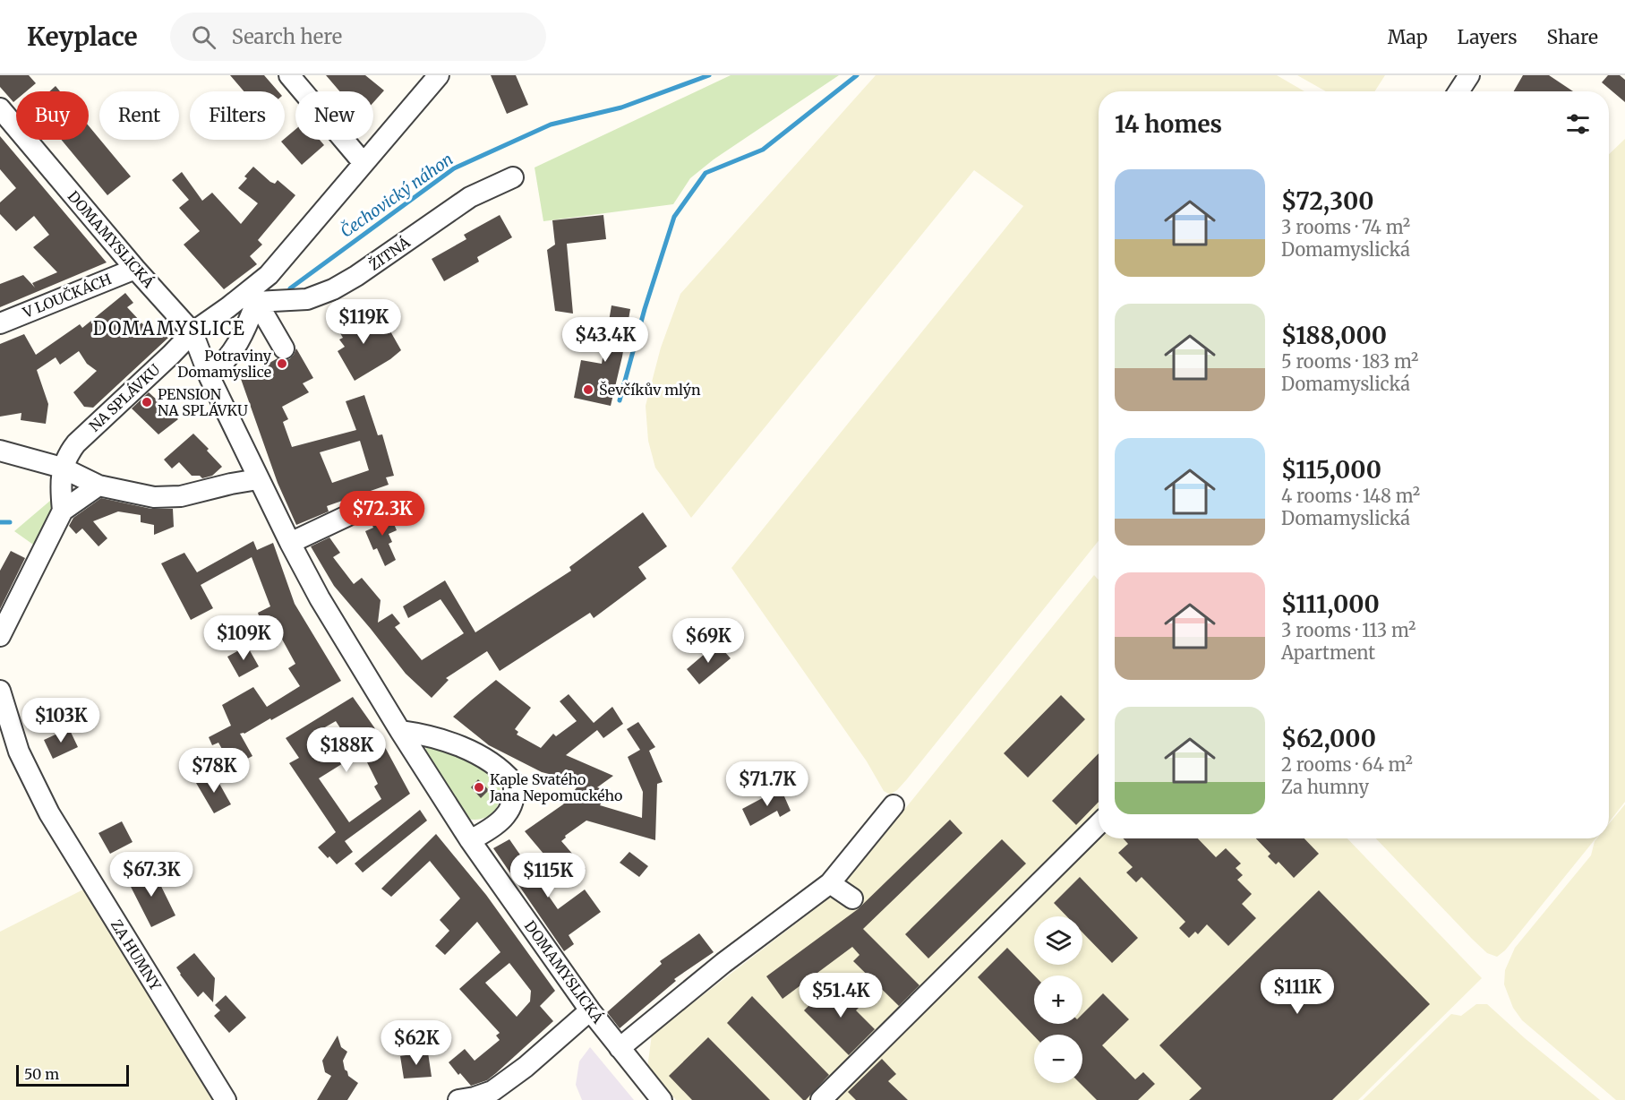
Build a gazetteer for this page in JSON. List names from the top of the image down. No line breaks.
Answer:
{"streets":{"street":["DOMAMYSLICKÁ","ŽITNÁ","V LOUČKÁCH","NA SPLÁVKU","ZA HUMNY"]},"crossings":[["DOMAMYSLICKÁ","V LOUČKÁCH"],["DOMAMYSLICKÁ","NA SPLÁVKU"]],"districts":["DOMAMYSLICE"],"water":["Čechovický náhon"],"places":["Potraviny Domamyslice","Ševčíkův mlýn","PENSION NA SPLÁVKU","Kaple Svatého Jana Nepomuckého"],"scale_bar":"50 m","page":{"header":"Keyplace","search":"Search here","nav":["Map","Layers","Share"],"chip":["Buy","Rent","Filters","New"],"heading":"14 homes","list":[{"name":"$72,300","note":"3 rooms · 74 m² · Domamyslická"},{"name":"$188,000","note":"5 rooms · 183 m² · Domamyslická"},{"name":"$115,000","note":"4 rooms · 148 m² · Domamyslická"},{"name":"$111,000","note":"3 rooms · 113 m² · Apartment"},{"name":"$62,000","note":"2 rooms · 64 m² · Za humny"}],"price":["$119K","$43.4K","$72.3K","$109K","$69K","$103K","$188K","$78K","$71.7K","$67.3K","$115K","$111K","$51.4K","$62K"],"map_buttons":["+","−"],"scale":"50 m"}}
